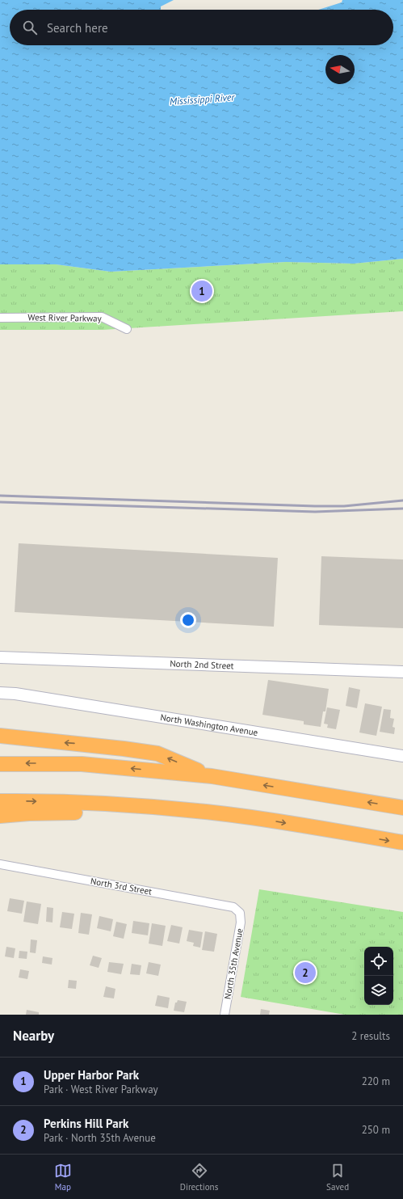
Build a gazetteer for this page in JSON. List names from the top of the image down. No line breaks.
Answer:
{"streets":{"street":["West River Parkway","North 2nd Street","North Washington Avenue","North 3rd Street","North 35th Avenue"]},"crossings":[["North 3rd Street","North 35th Avenue"]],"water":["Mississippi River"],"north":"left","page":{"search":"Search here","pins":["1","2"],"heading":["Nearby","2 results"],"list":[{"mark":"1","name":"Upper Harbor Park","note":"Park · West River Parkway","value":"220 m"},{"mark":"2","name":"Perkins Hill Park","note":"Park · North 35th Avenue","value":"250 m"}],"nav":["Map","Directions","Saved"]}}
